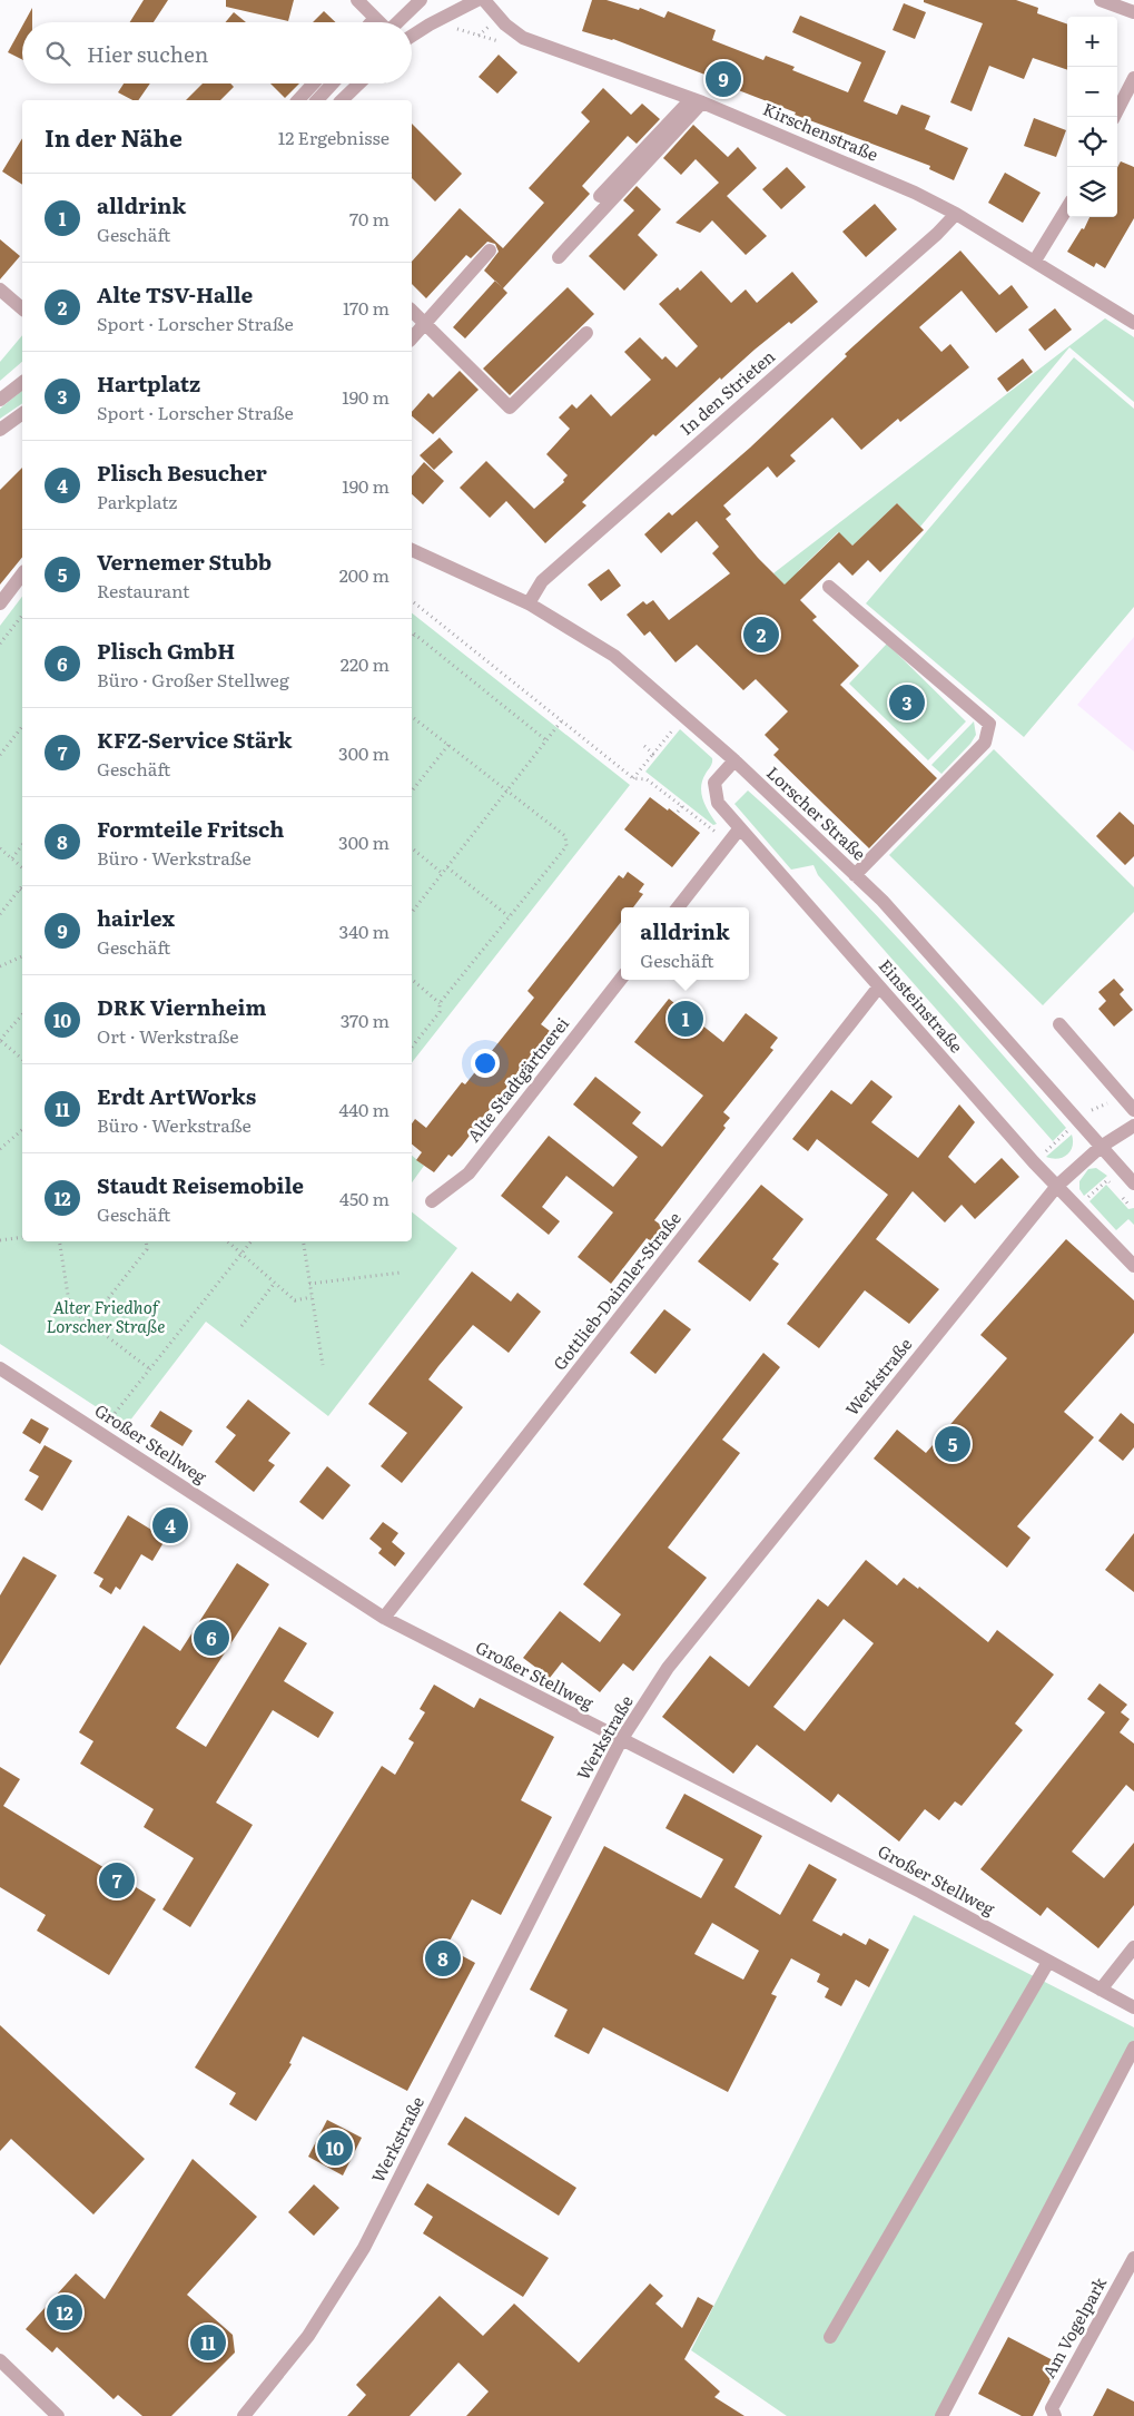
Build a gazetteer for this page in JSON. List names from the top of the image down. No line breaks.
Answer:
{"streets":{"street":["Kirschenstraße","In den Strieten","Lorscher Straße","Einsteinstraße","Alte Stadtgärtnerei","Gottlieb-Daimler-Straße","Werkstraße","Großer Stellweg","Am Vogelpark"]},"crossings":[["Kirschenstraße","In den Strieten"],["In den Strieten","Lorscher Straße"],["Lorscher Straße","Einsteinstraße"],["Lorscher Straße","Werkstraße"],["Einsteinstraße","Gottlieb-Daimler-Straße"],["Einsteinstraße","Werkstraße"],["Gottlieb-Daimler-Straße","Großer Stellweg"],["Werkstraße","Großer Stellweg"]],"parks":["Alter Friedhof Lorscher Straße"],"page":{"map_buttons":["+","−"],"search":"Hier suchen","pins":["9","2","3","1","5","4","6","7","8","10","12","11"],"heading":["In der Nähe","12 Ergebnisse"],"list":[{"mark":"1","name":"alldrink","note":"Geschäft","value":"70 m"},{"mark":"2","name":"Alte TSV-Halle","note":"Sport · Lorscher Straße","value":"170 m"},{"mark":"3","name":"Hartplatz","note":"Sport · Lorscher Straße","value":"190 m"},{"mark":"4","name":"Plisch Besucher","note":"Parkplatz","value":"190 m"},{"mark":"5","name":"Vernemer Stubb","note":"Restaurant","value":"200 m"},{"mark":"6","name":"Plisch GmbH","note":"Büro · Großer Stellweg","value":"220 m"},{"mark":"7","name":"KFZ-Service Stärk","note":"Geschäft","value":"300 m"},{"mark":"8","name":"Formteile Fritsch","note":"Büro · Werkstraße","value":"300 m"},{"mark":"9","name":"hairlex","note":"Geschäft","value":"340 m"},{"mark":"10","name":"DRK Viernheim","note":"Ort · Werkstraße","value":"370 m"},{"mark":"11","name":"Erdt ArtWorks","note":"Büro · Werkstraße","value":"440 m"},{"mark":"12","name":"Staudt Reisemobile","note":"Geschäft","value":"450 m"}],"popup":["alldrink","Geschäft"]}}
